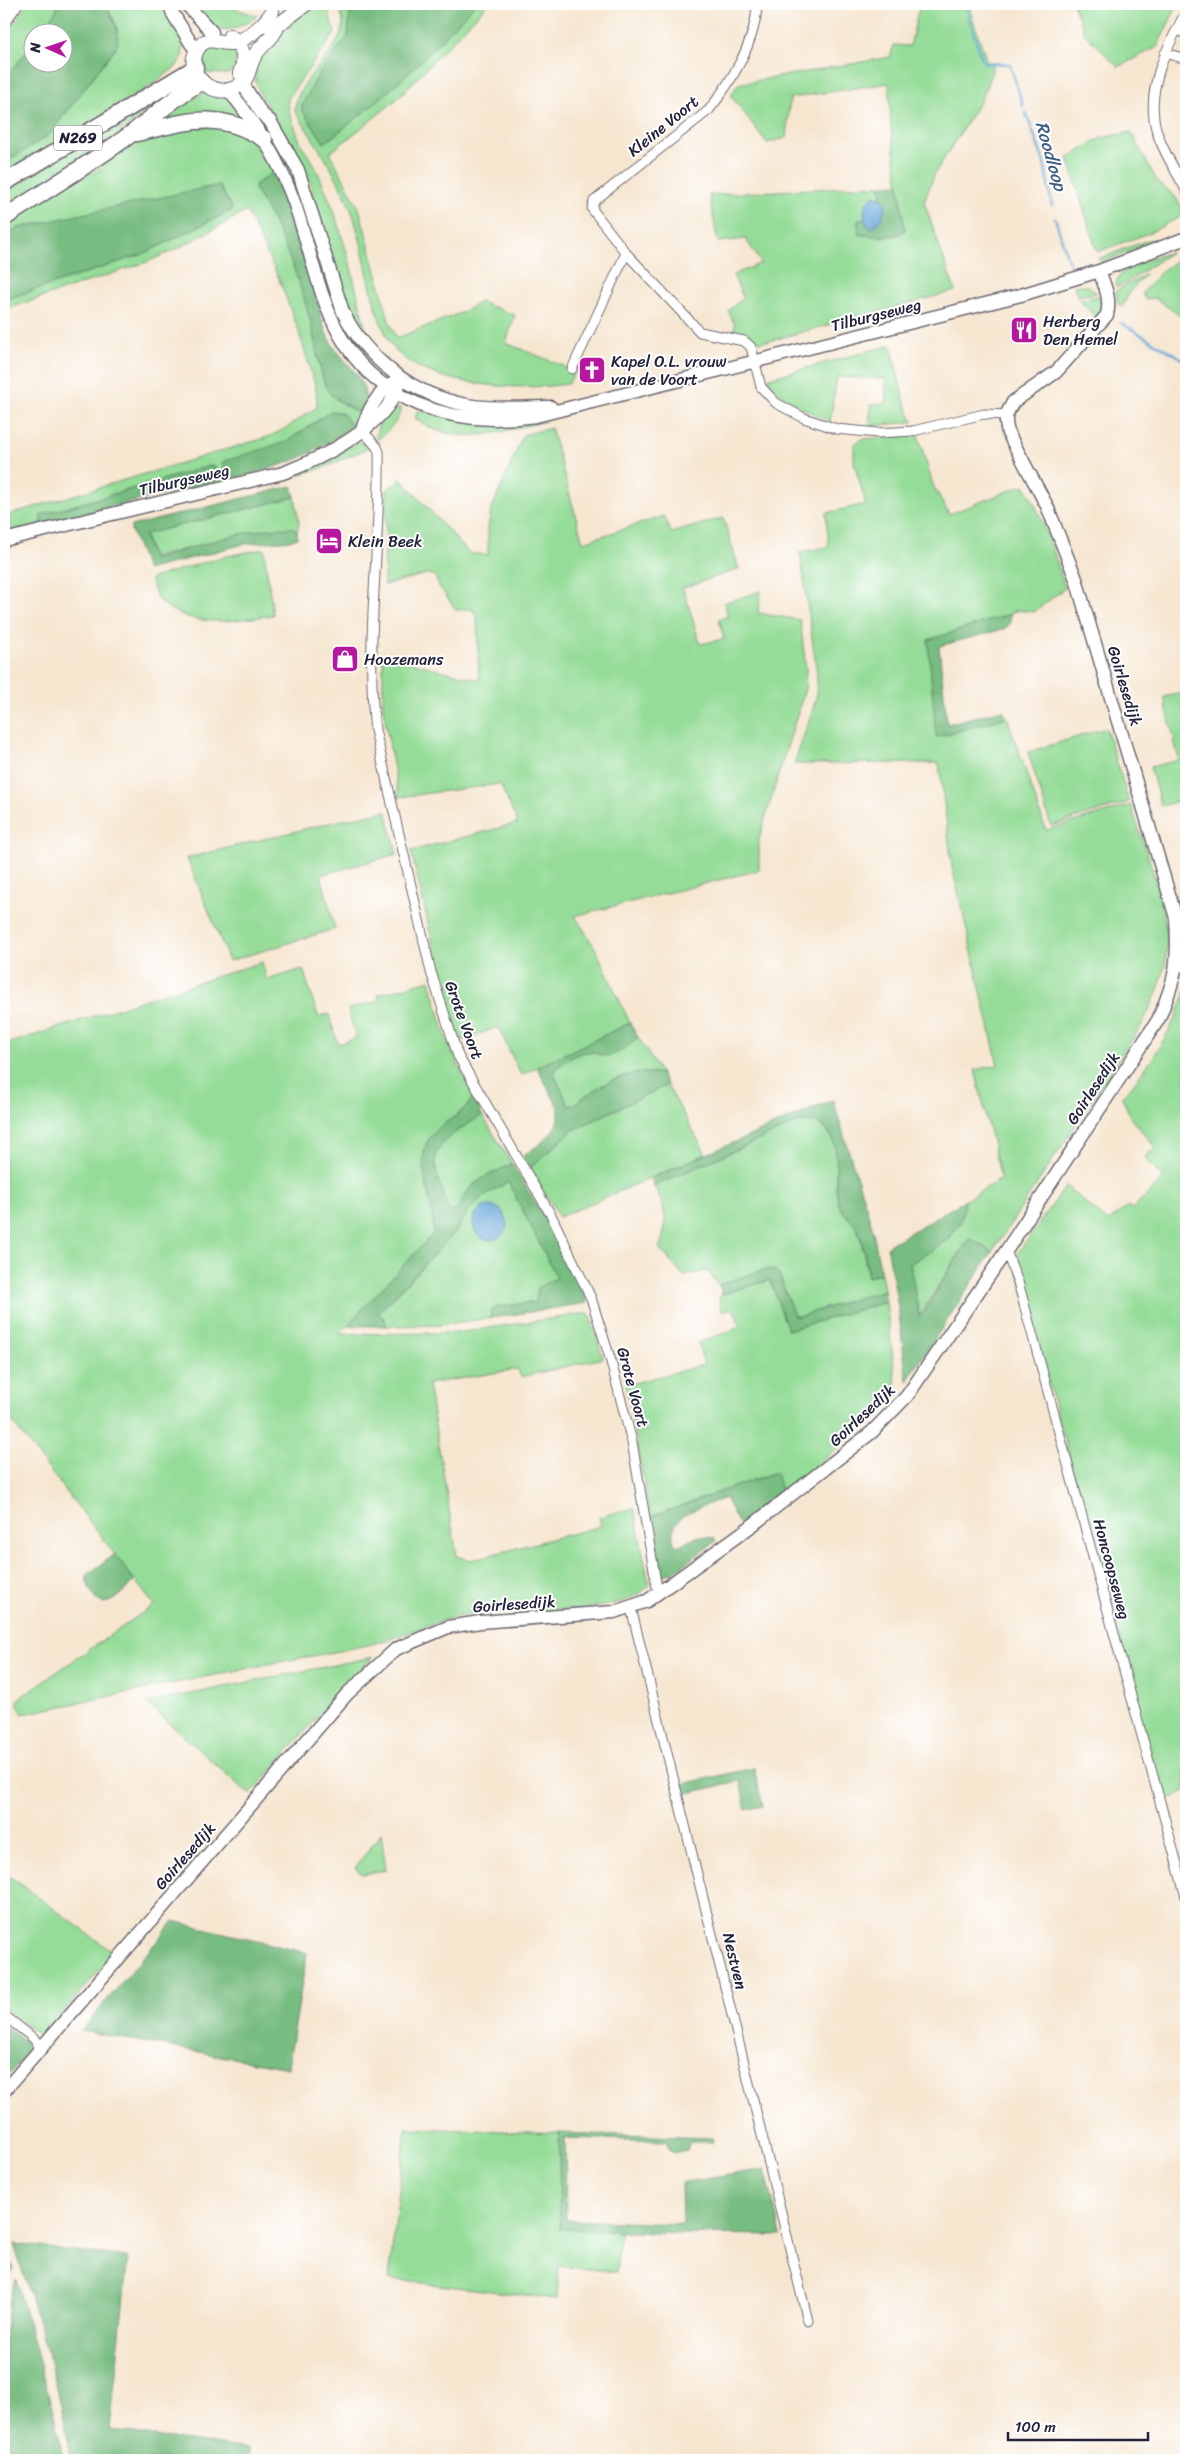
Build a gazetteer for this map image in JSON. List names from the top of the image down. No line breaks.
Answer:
{"streets":{"highway":["N269"],"street":["Kleine Voort","Tilburgseweg","Goirlesedijk","Grote Voort","Honcoopseweg","Nestven"]},"crossings":[["Kleine Voort","Tilburgseweg"],["Tilburgseweg","Grote Voort"],["Goirlesedijk","Grote Voort"],["Goirlesedijk","Honcoopseweg"],["Goirlesedijk","Nestven"]],"water":["Roodloop"],"places":{"restaurant":["Herberg Den Hemel"],"church":["Kapel O.L. vrouw van de Voort"],"hotel":["Klein Beek"],"shop":["Hoozemans"]},"scale_bar":"100 m","north":"left"}
